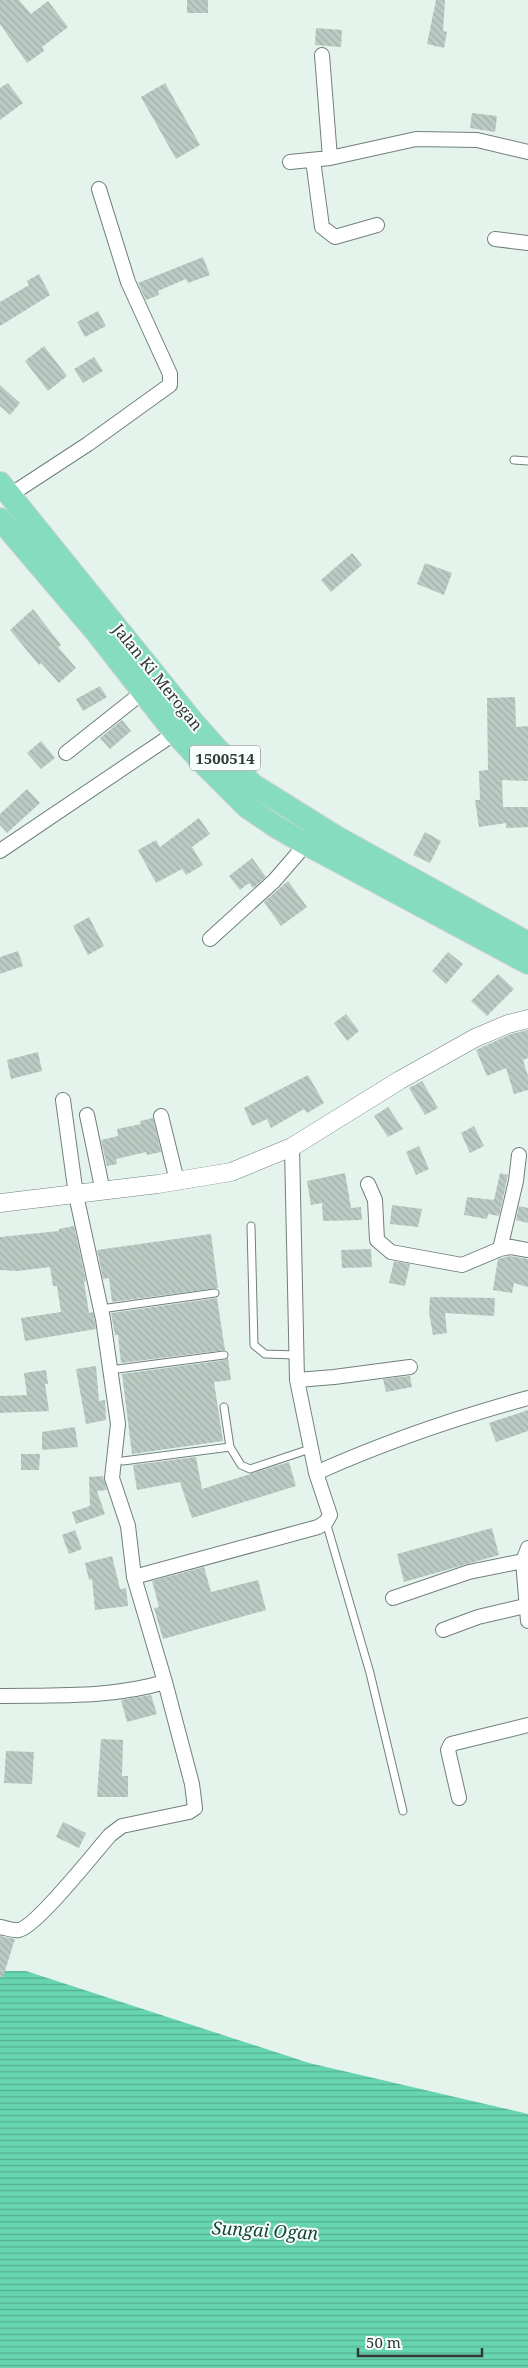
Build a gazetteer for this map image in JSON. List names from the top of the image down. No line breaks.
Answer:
{"streets":{"highway":["Jalan Ki Merogan","1500514"]},"water":["Sungai Ogan"],"scale_bar":"50 m"}
